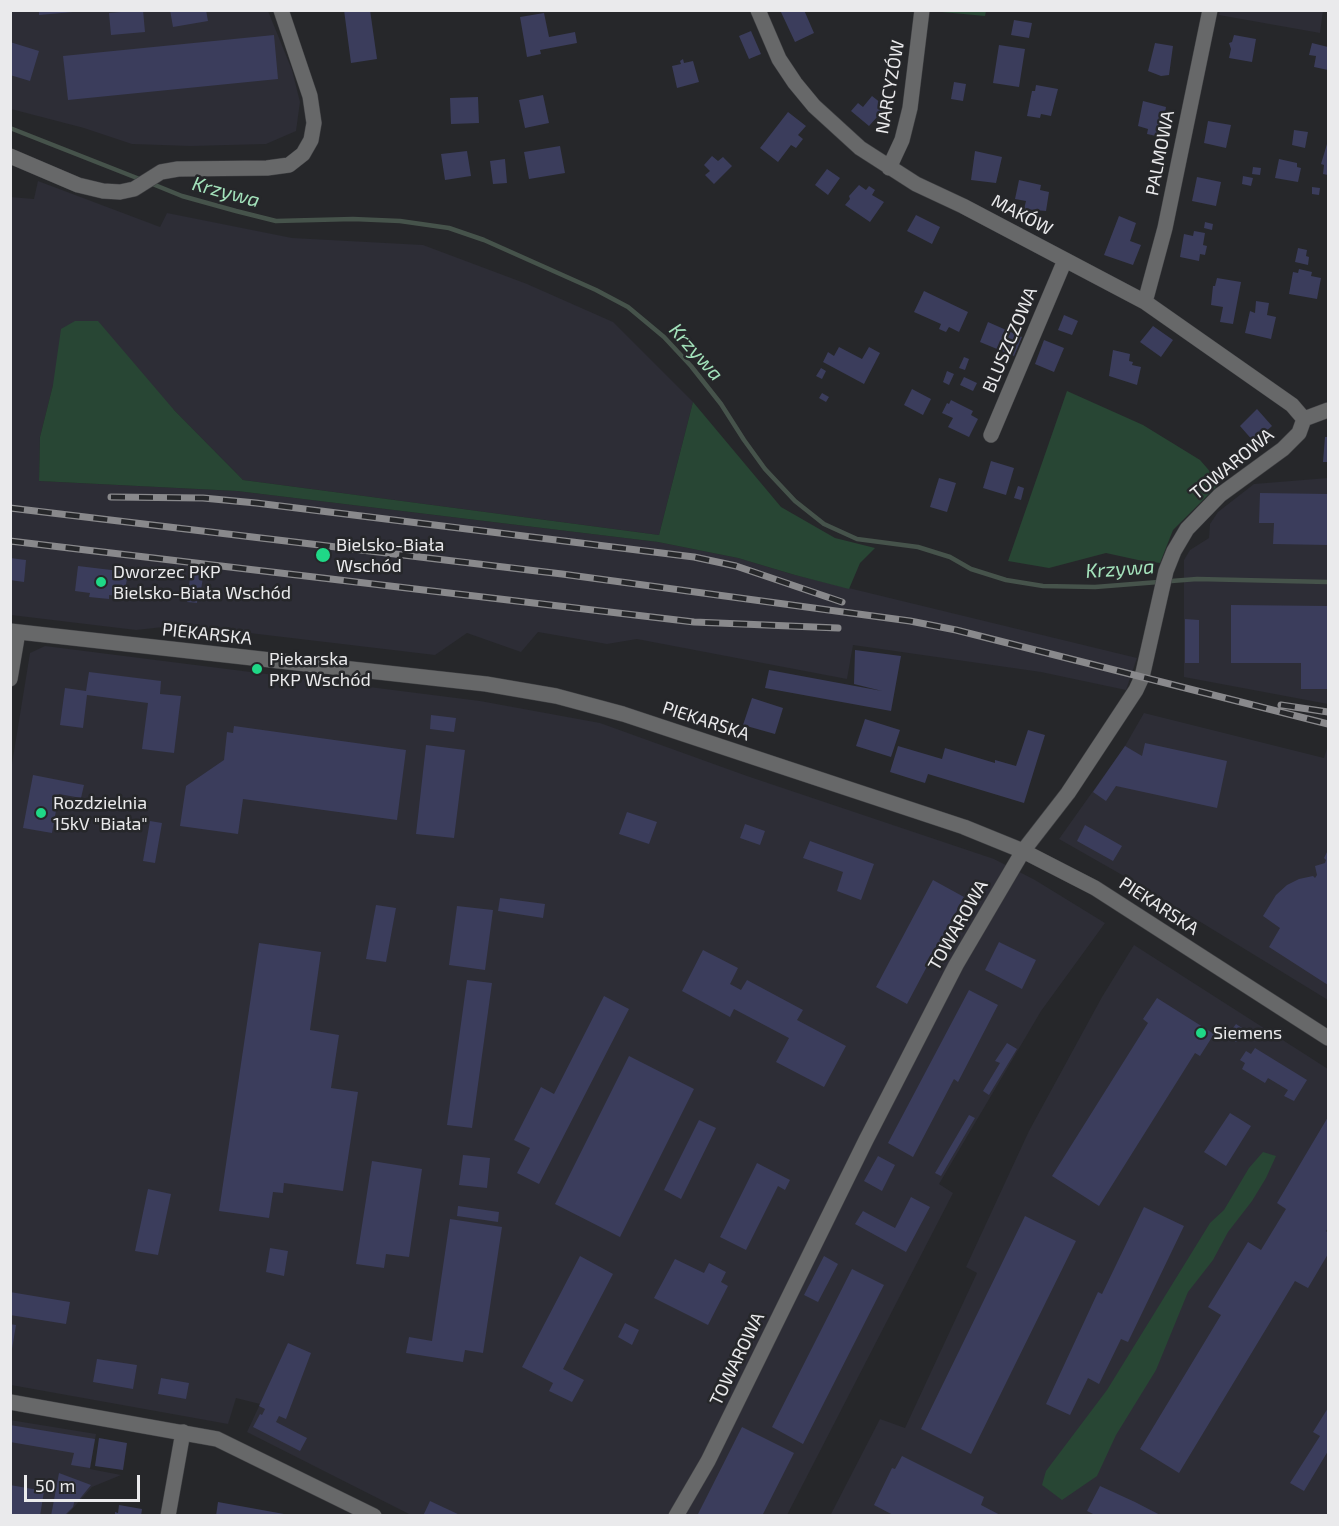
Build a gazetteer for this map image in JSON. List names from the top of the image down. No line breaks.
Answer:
{"streets":{"street":["NARCYZÓW","PALMOWA","MAKÓW","BLUSZCZOWA","TOWAROWA","PIEKARSKA"]},"crossings":[["NARCYZÓW","MAKÓW"],["PALMOWA","MAKÓW"],["MAKÓW","BLUSZCZOWA"],["MAKÓW","TOWAROWA"],["TOWAROWA","PIEKARSKA"]],"water":["Krzywa"],"places":["Bielsko-Biała Wschód","Dworzec PKP Bielsko-Biała Wschód","Piekarska PKP Wschód","Rozdzielnia 15kV \"Biała\"","Siemens"],"scale_bar":"50 m"}
